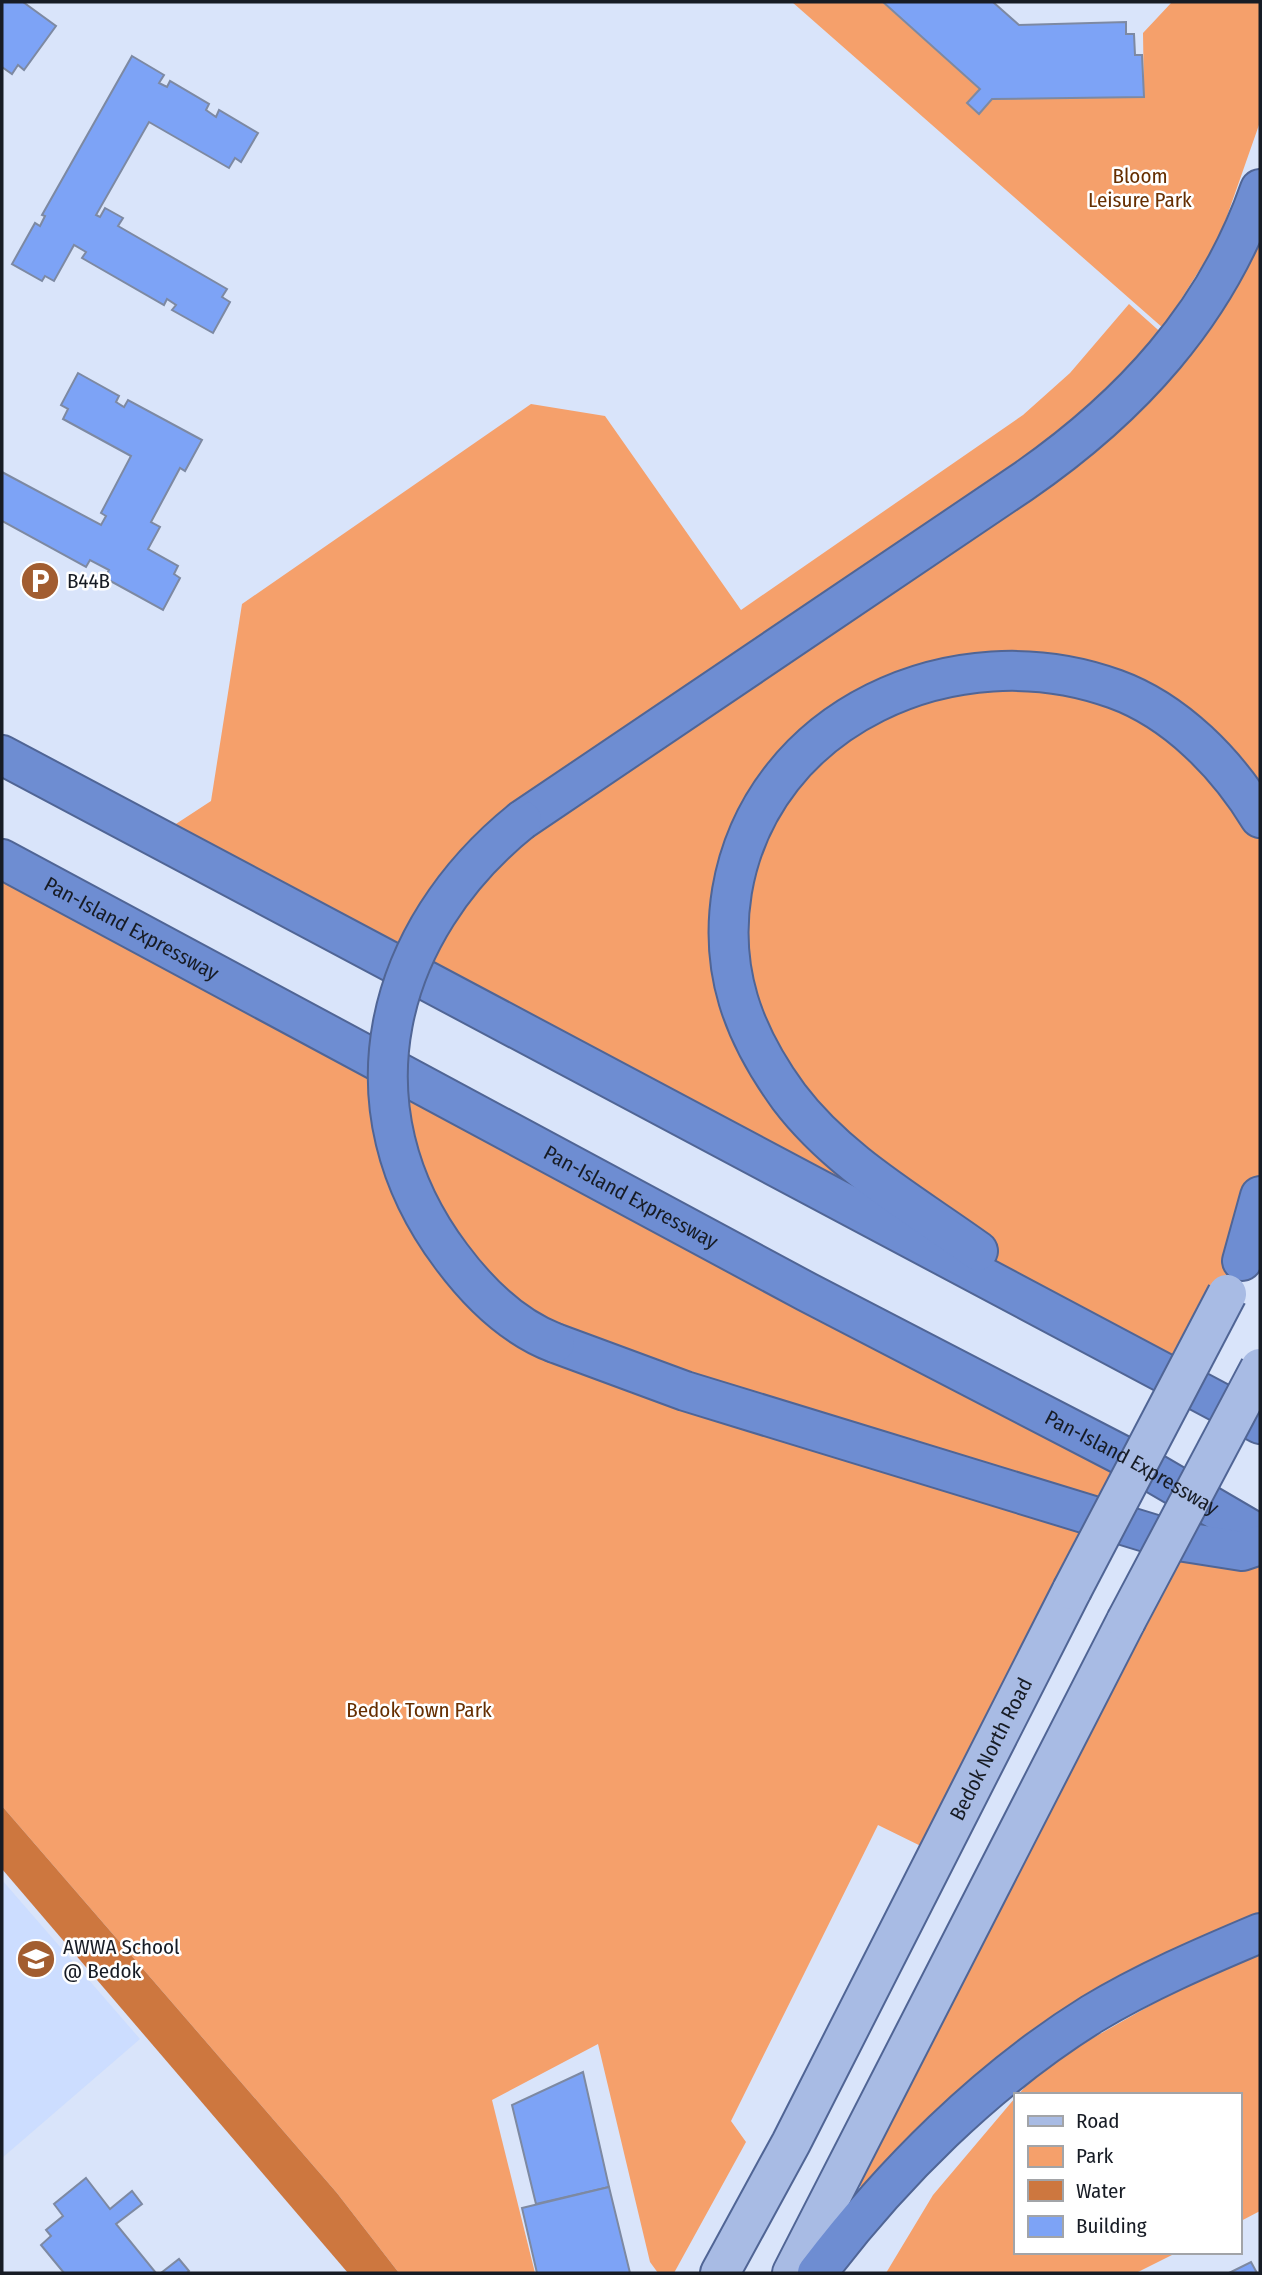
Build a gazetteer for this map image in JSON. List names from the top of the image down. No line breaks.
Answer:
{"streets":{"highway":["Pan-Island Expressway"],"main road":["Bedok North Road"]},"parks":["Bloom Leisure Park","Bedok Town Park"],"places":{"parking":["B44B"],"school or university":["AWWA School @ Bedok"]},"legend":["Road","Park","Water","Building"]}
